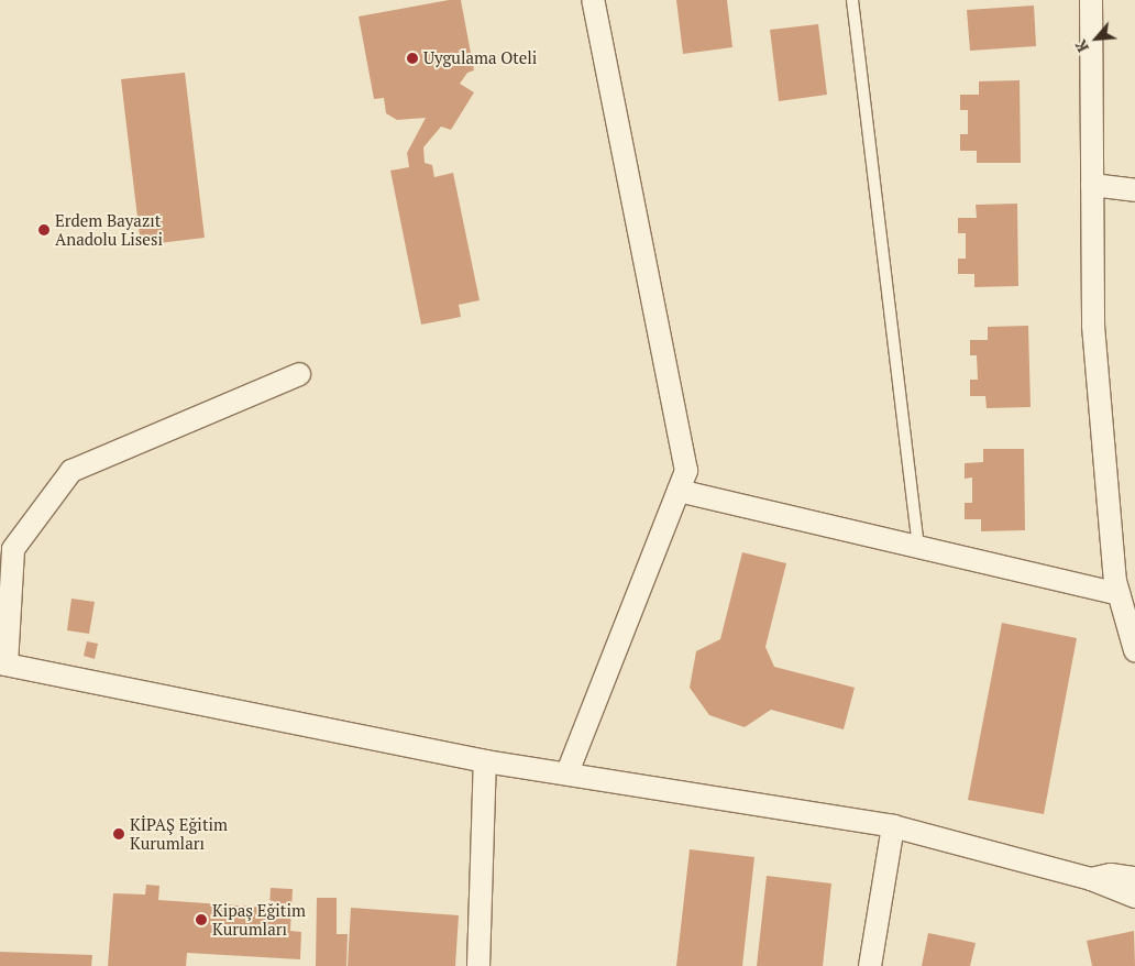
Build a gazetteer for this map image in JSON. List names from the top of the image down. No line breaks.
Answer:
{"places":["Uygulama Oteli","Erdem Bayazıt Anadolu Lisesi","KİPAŞ Eğitim Kurumları","Kipaş Eğitim Kurumları"],"north":"bottom left"}
